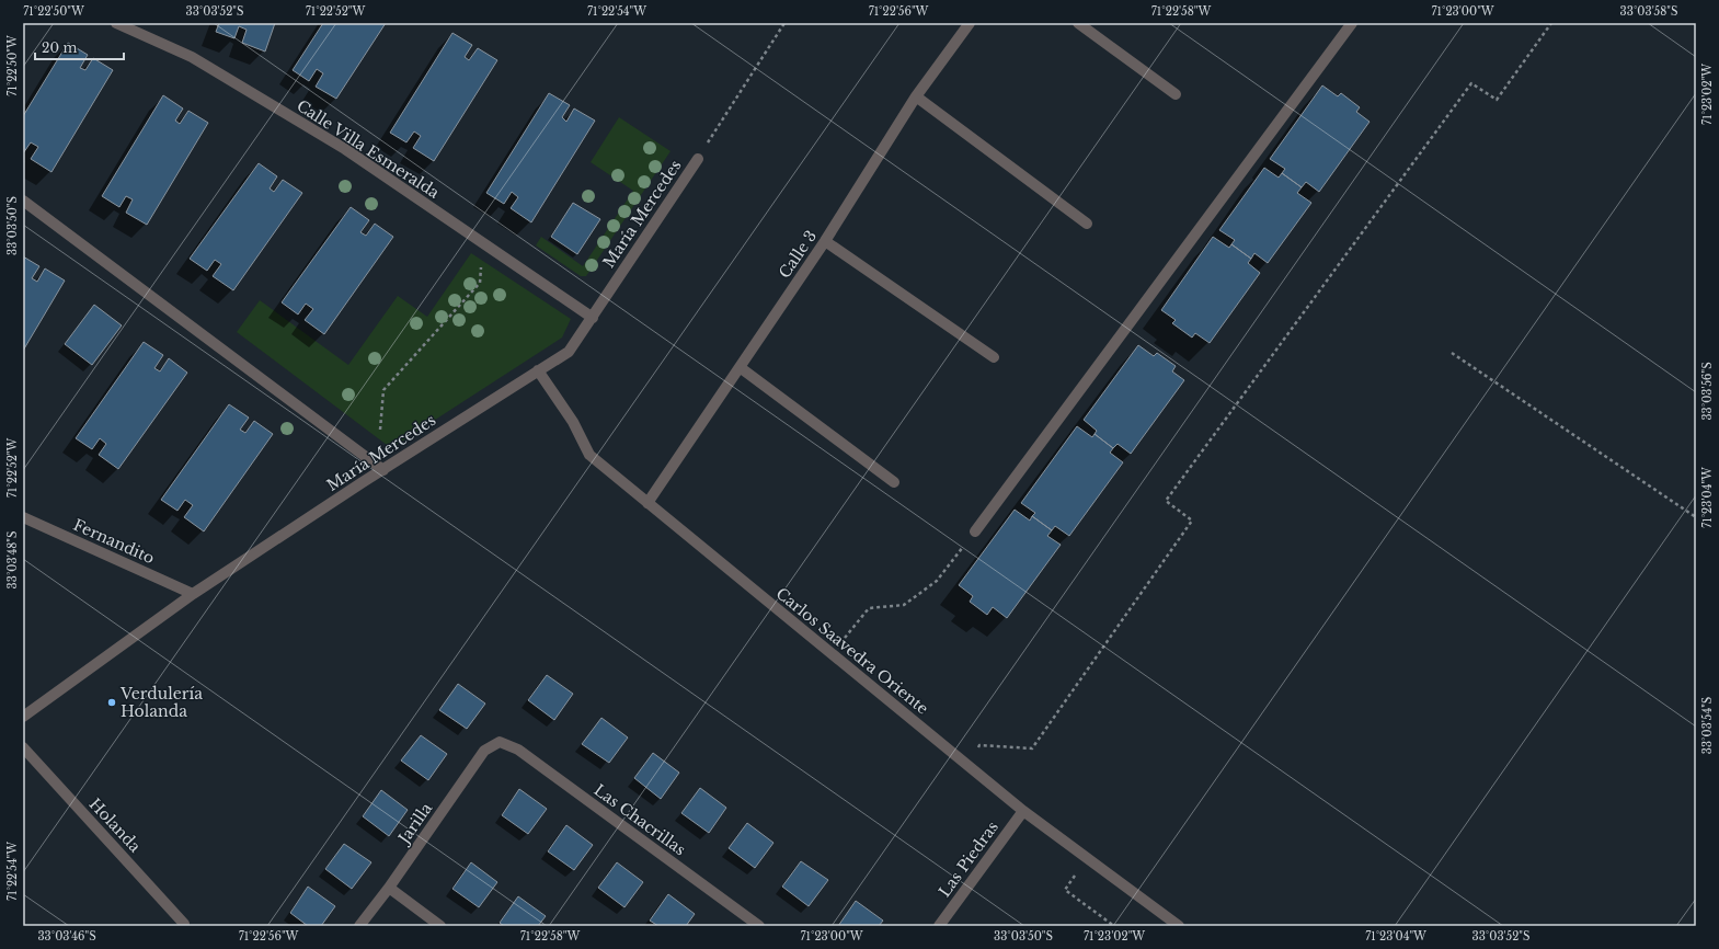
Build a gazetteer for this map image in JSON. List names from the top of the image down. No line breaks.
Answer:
{"streets":{"street":["Calle Villa Esmeralda","María Mercedes","Calle 3","Fernandito","Carlos Saavedra Oriente","Las Chacrillas","Jarilla","Holanda","Las Piedras"]},"crossings":[["Calle Villa Esmeralda","María Mercedes"],["María Mercedes","Fernandito"],["María Mercedes","Carlos Saavedra Oriente"],["Calle 3","Carlos Saavedra Oriente"],["Carlos Saavedra Oriente","Las Piedras"],["Las Chacrillas","Jarilla"]],"places":["Verdulería Holanda"],"scale_bar":"20 m","coordinates":["71°22'50\"W","33°03'52\"S","71°22'52\"W","71°22'54\"W","71°22'56\"W","71°22'58\"W","71°23'00\"W","33°03'58\"S","71°23'02\"W","33°03'50\"S","33°03'56\"S","71°23'04\"W","33°03'48\"S","33°03'54\"S","33°03'46\"S"]}
